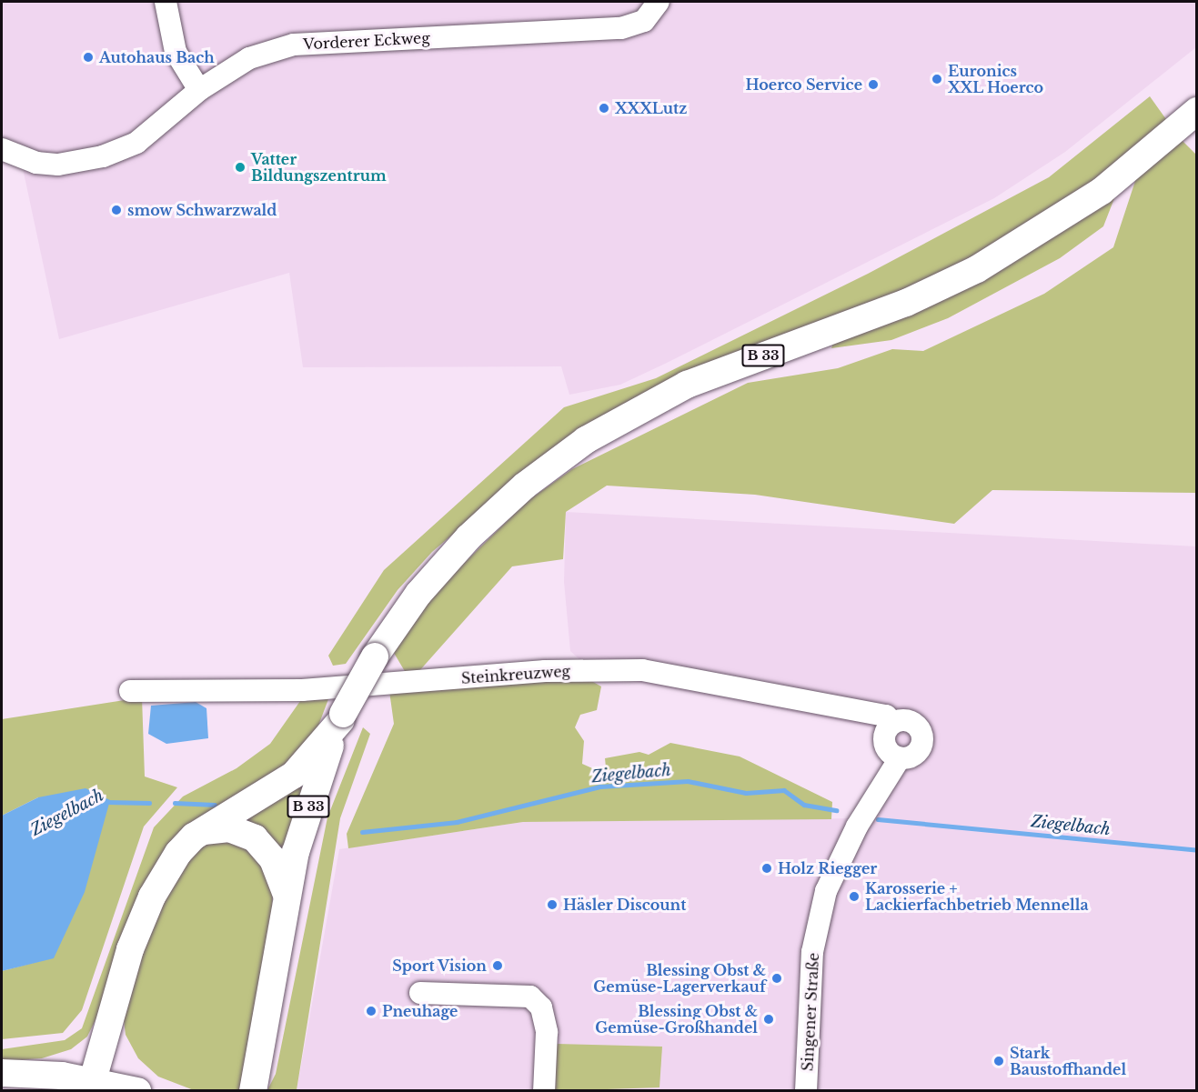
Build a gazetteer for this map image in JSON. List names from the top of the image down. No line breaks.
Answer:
{"streets":{"main road":["B 33"],"street":["Vorderer Eckweg","Steinkreuzweg","Singener Straße"]},"crossings":[["Steinkreuzweg","Singener Straße"]],"water":["Ziegelbach"],"places":["Autohaus Bach","Euronics XXL Hoerco","Hoerco Service","XXXLutz","Vatter Bildungszentrum","smow Schwarzwald","Holz Riegger","Karosserie + Lackierfachbetrieb Mennella","Häsler Discount","Sport Vision","Blessing Obst & Gemüse-Lagerverkauf","Pneuhage","Blessing Obst & Gemüse-Großhandel","Stark Baustoffhandel"]}
